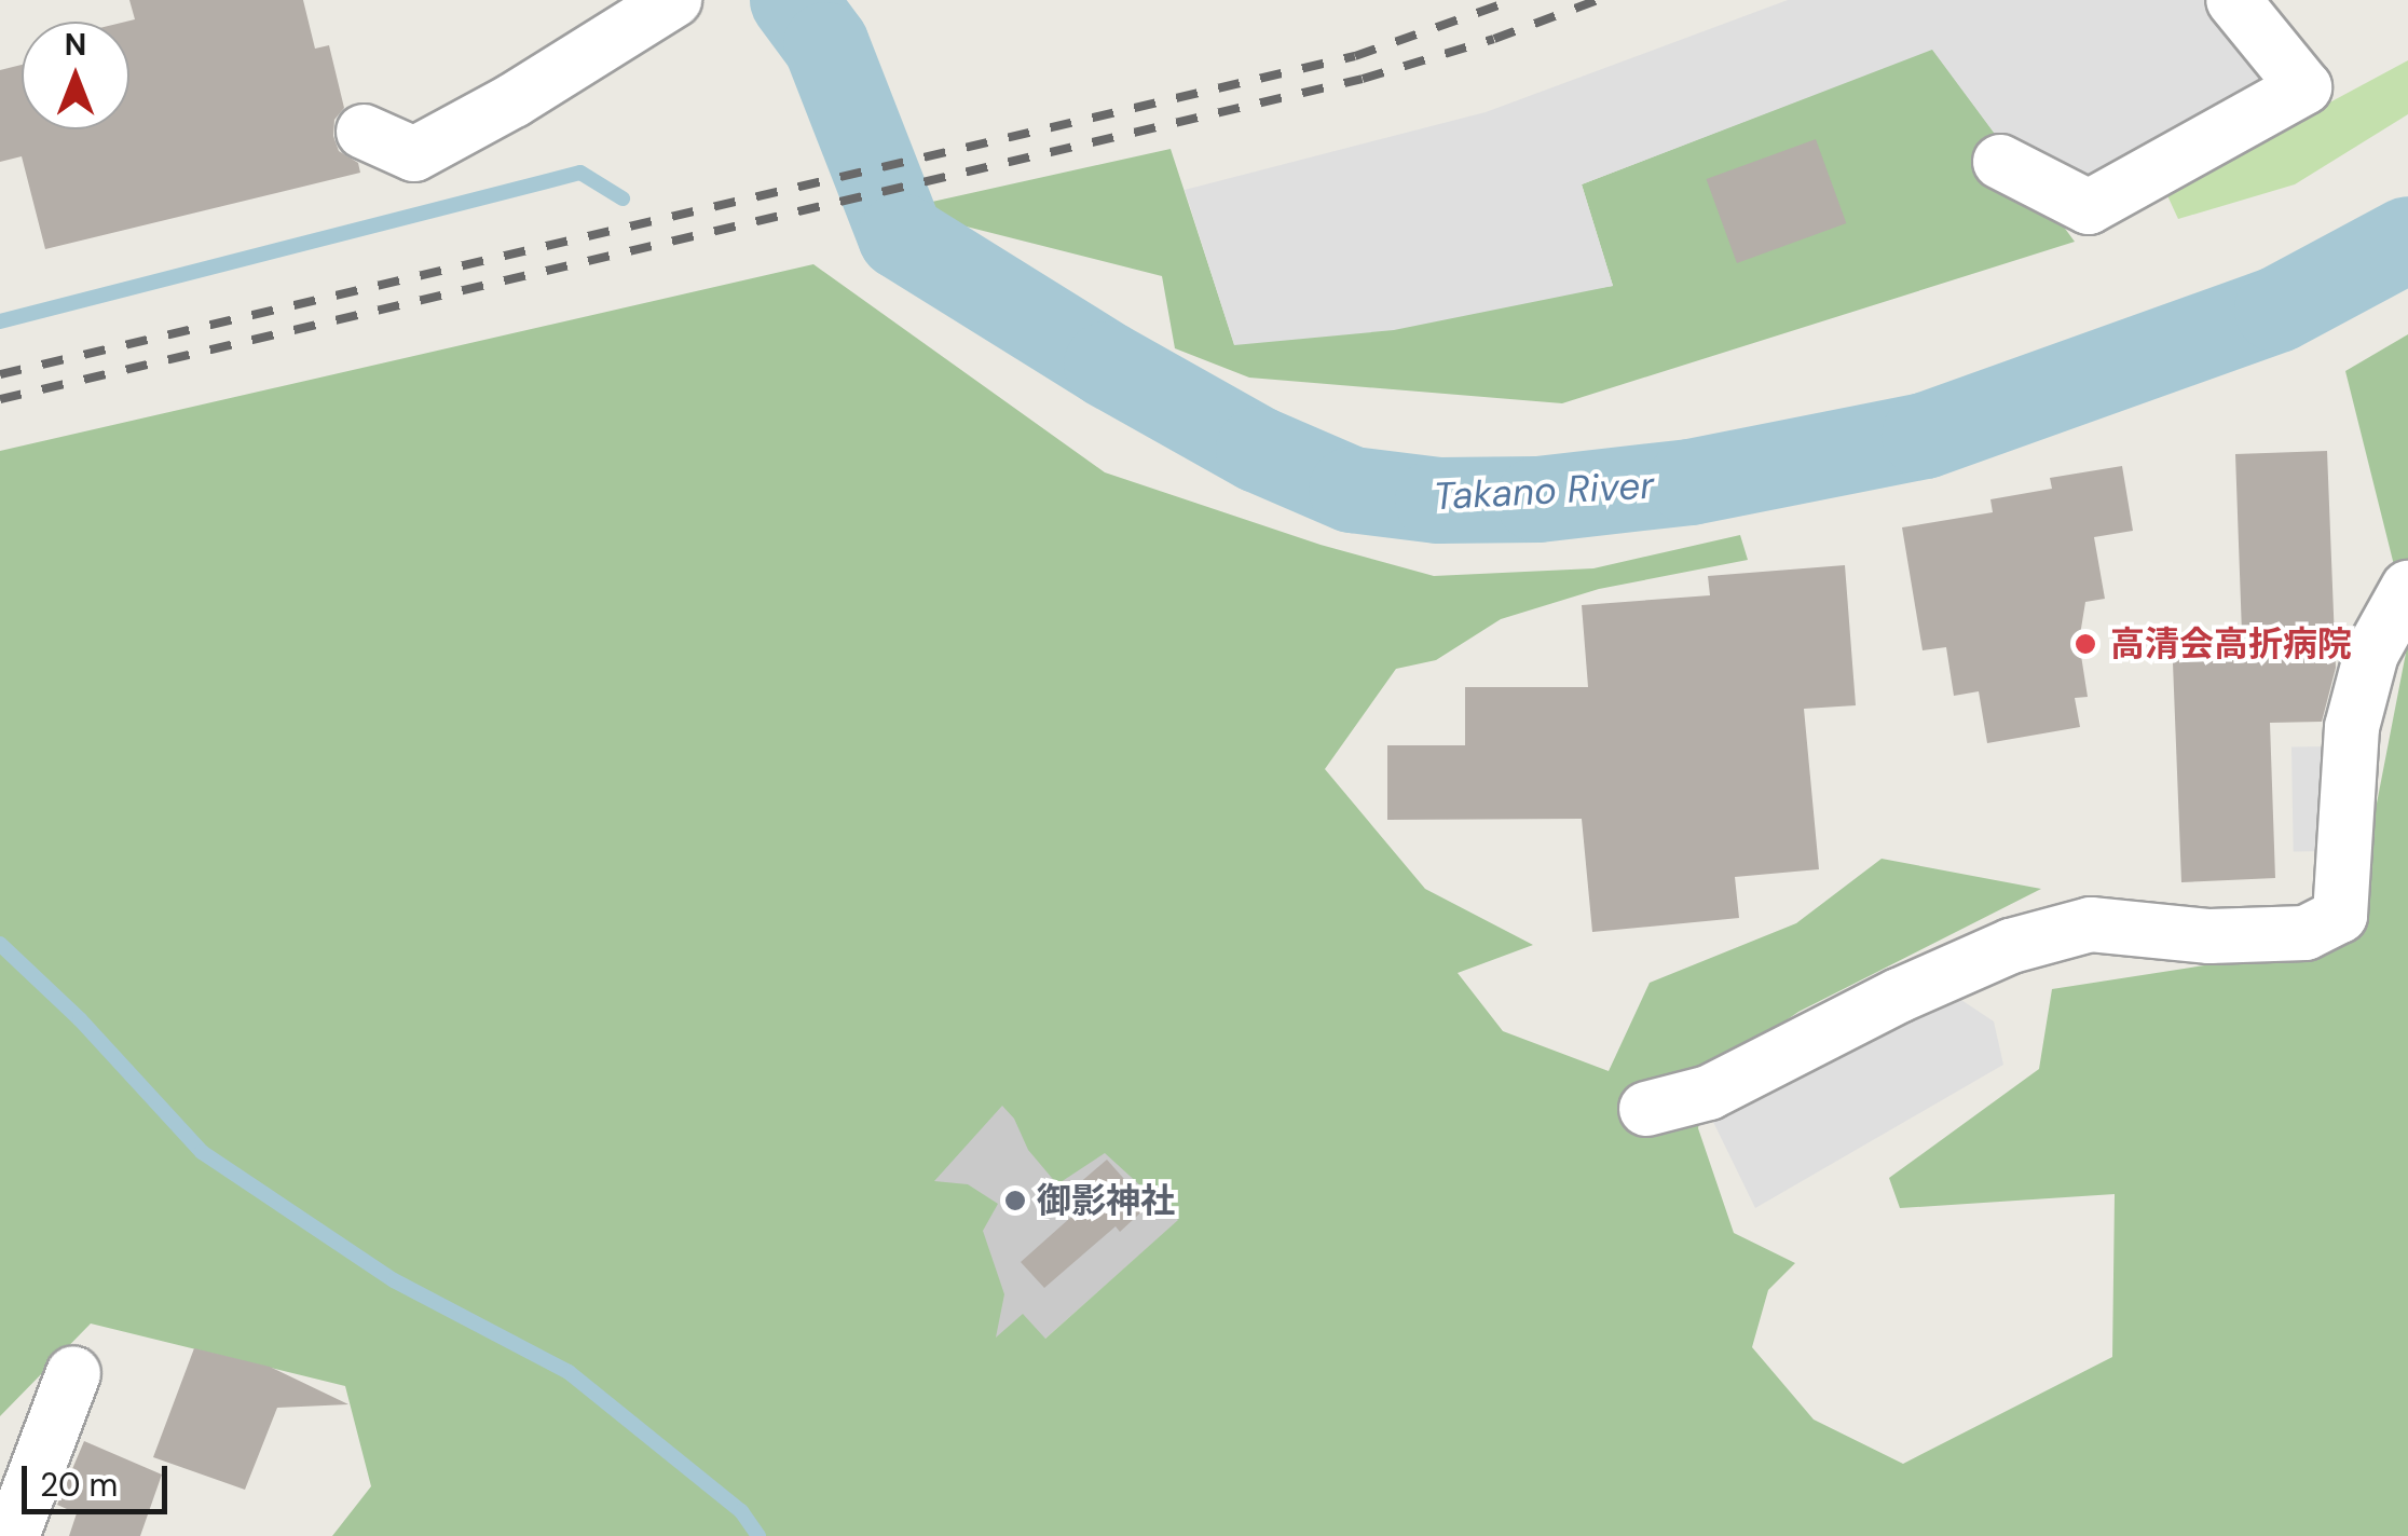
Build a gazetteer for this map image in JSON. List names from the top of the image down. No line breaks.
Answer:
{"water":["Takano River"],"places":["高清会高折病院","御影神社"],"scale_bar":"20 m","north":"top"}
